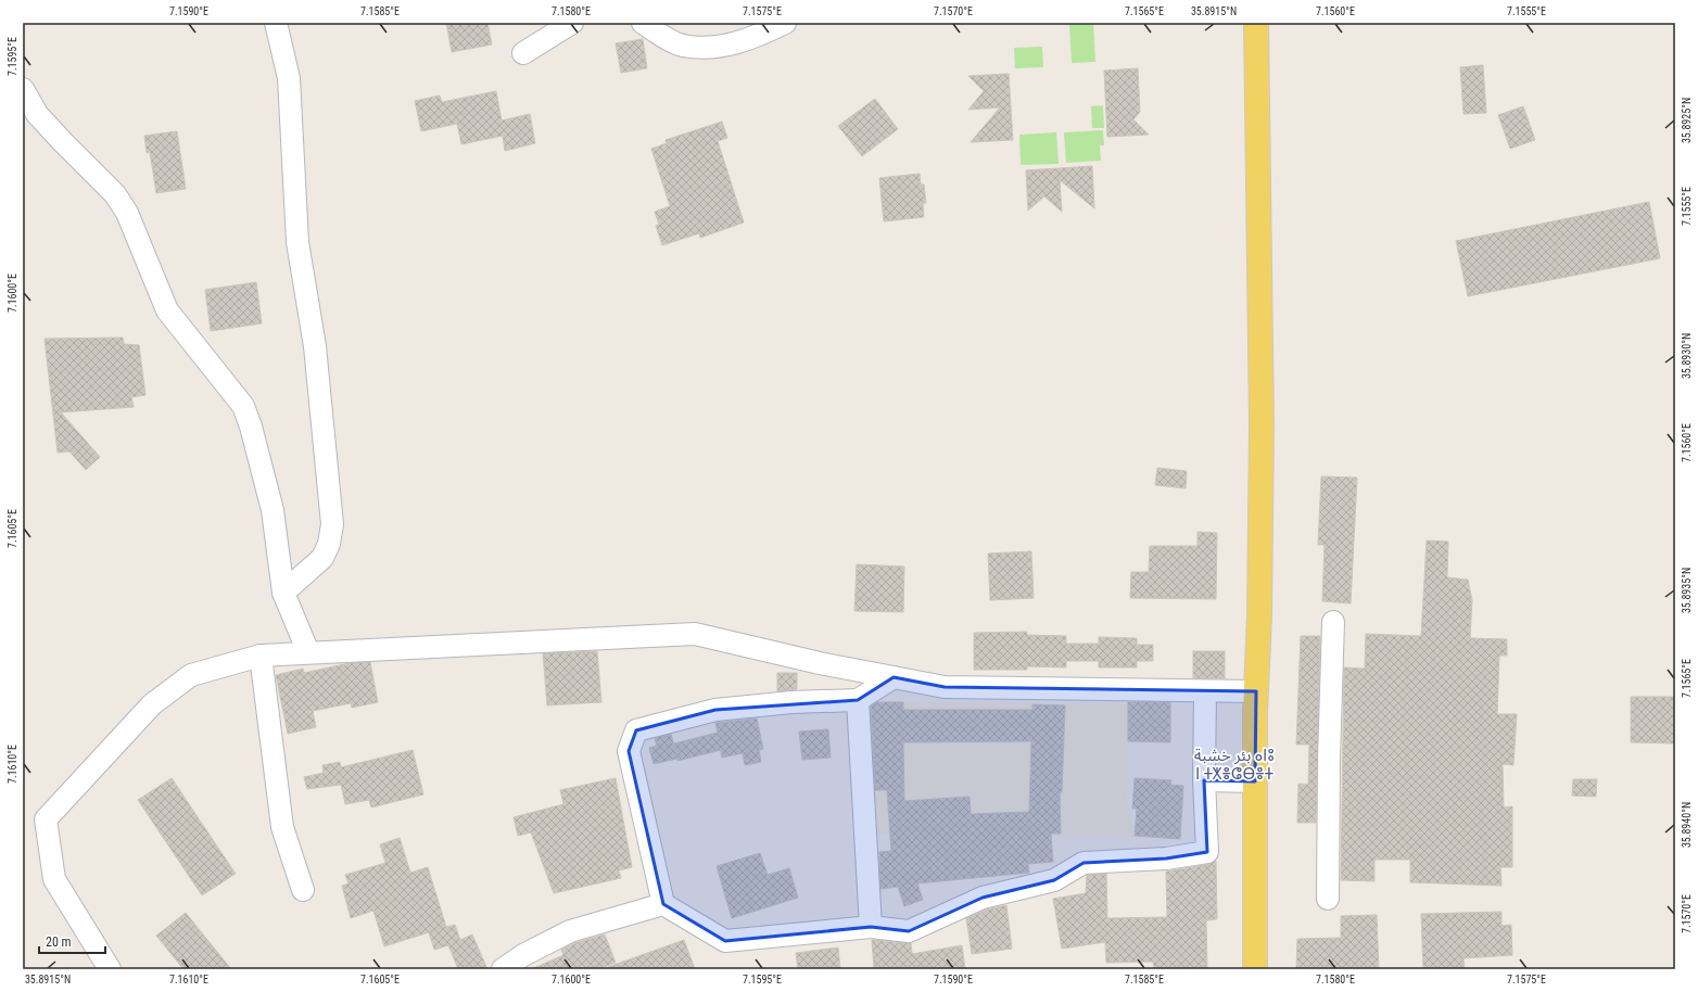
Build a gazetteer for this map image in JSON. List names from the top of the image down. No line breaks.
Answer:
{"districts":["بئر خشبة ⴰⵏⵓ ⵏ ⵜⵅⴻⵛⴱⴻⵜ"],"scale_bar":"20 m","coordinates":["7.1590°E","7.1585°E","7.1580°E","7.1575°E","7.1570°E","7.1565°E","35.8915°N","7.1560°E","7.1555°E","7.1595°E","35.8925°N","7.1600°E","35.8930°N","7.1605°E","35.8935°N","7.1610°E","35.8940°N"]}
